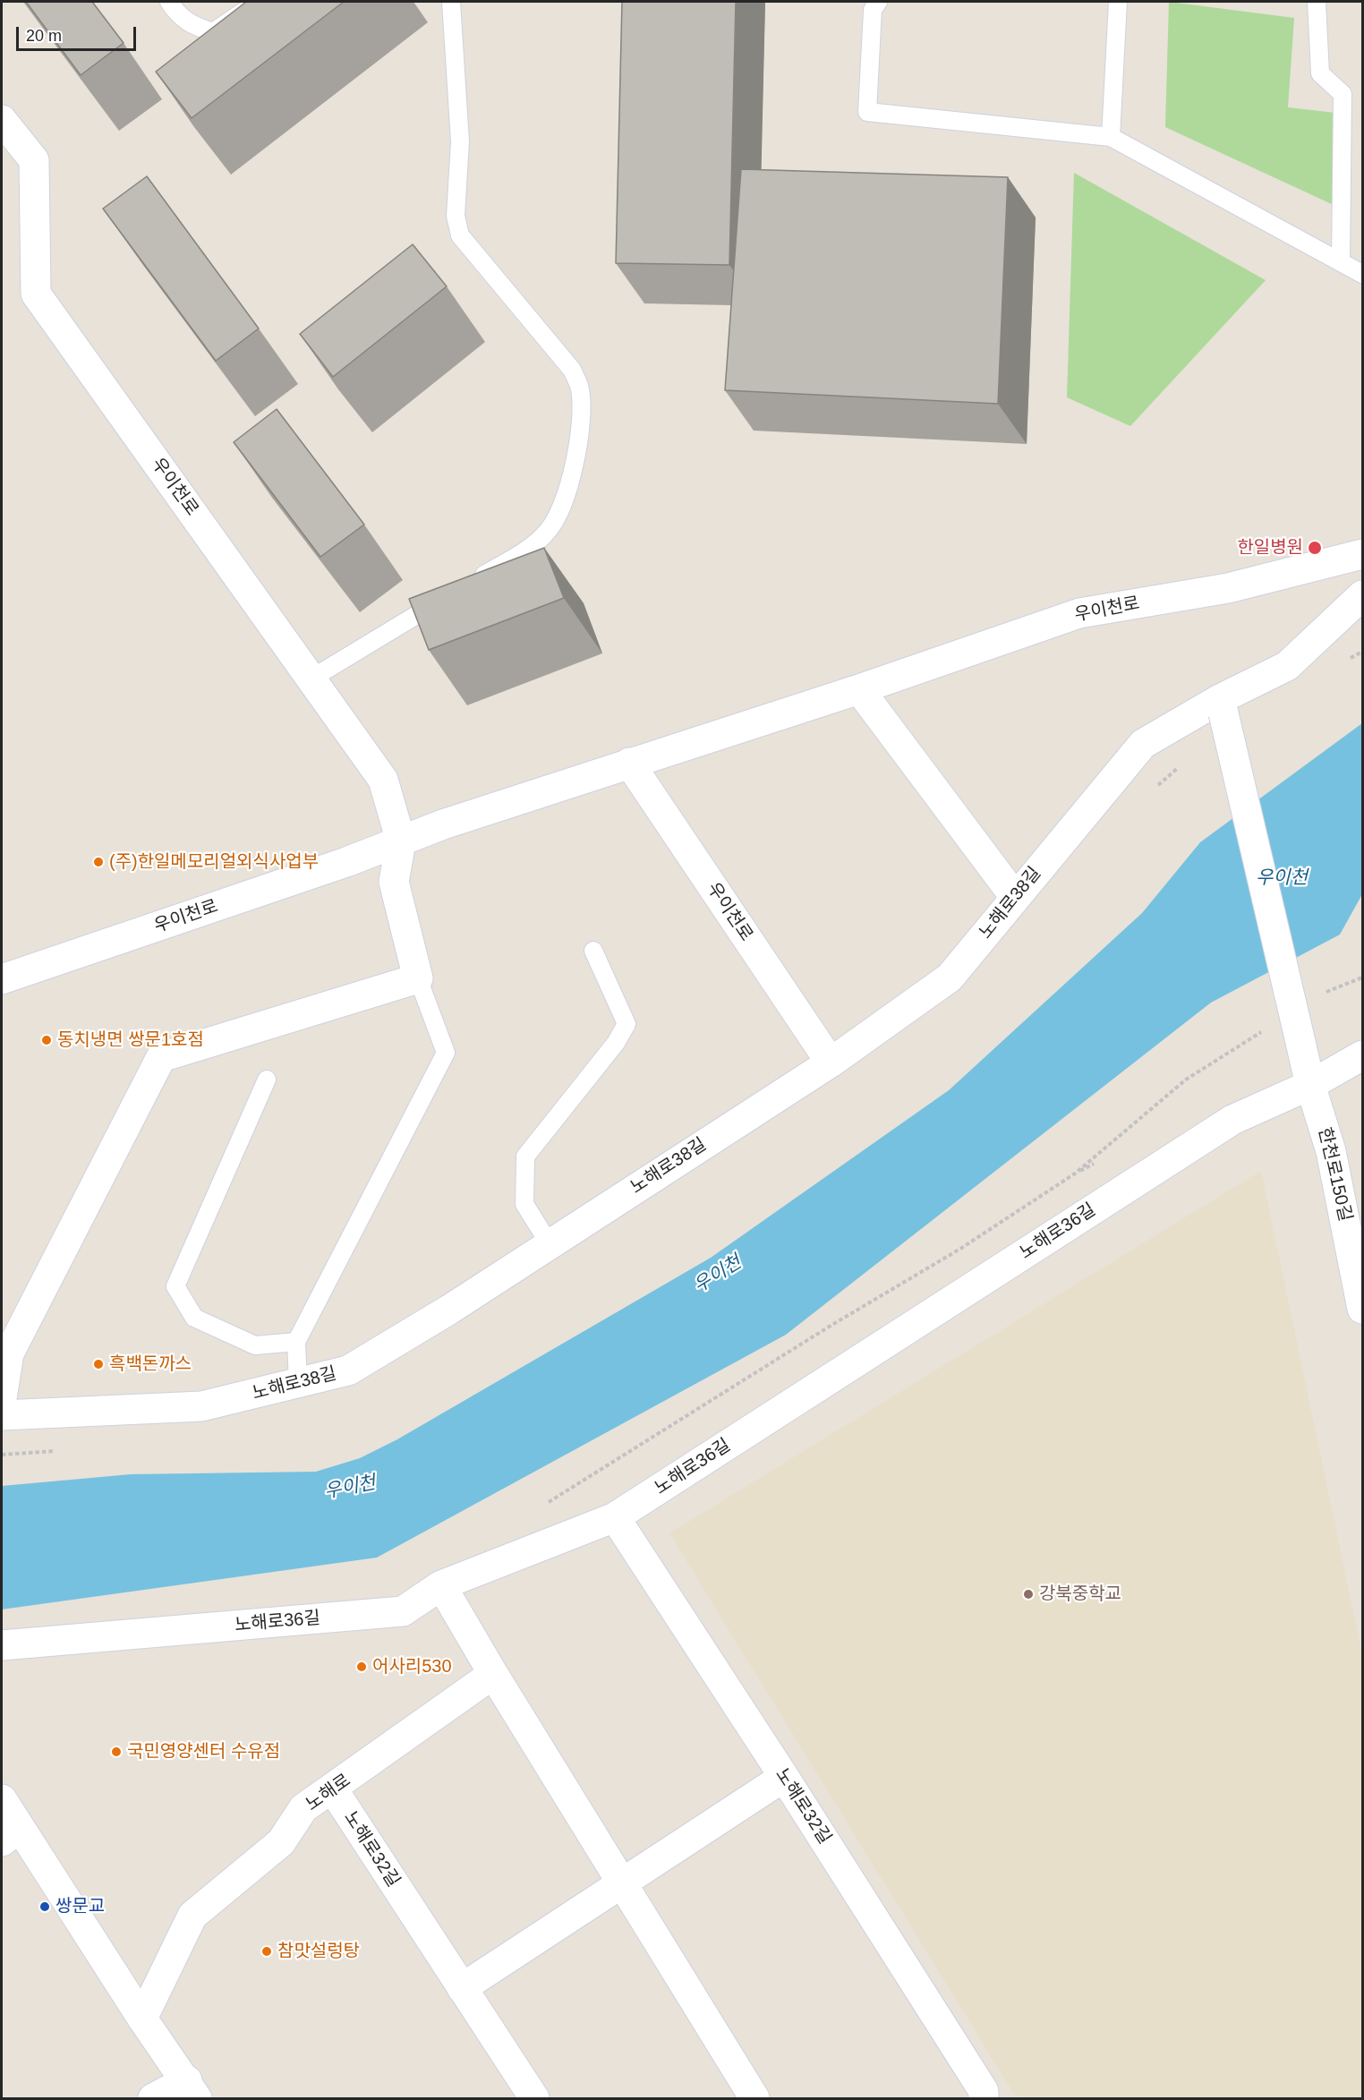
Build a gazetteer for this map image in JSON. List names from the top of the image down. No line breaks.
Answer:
{"streets":{"street":["우이천로","노해로38길","한천로150길","노해로36길","노해로","노해로32길"]},"crossings":[["우이천로","노해로38길"],["노해로38길","한천로150길"],["한천로150길","노해로36길"],["노해로36길","노해로32길"],["노해로","노해로32길"]],"water":["우이천"],"places":["한일병원","(주)한일메모리얼외식사업부","동치냉면 쌍문1호점","흑백돈까스","강북중학교","어사리530","국민영양센터 수유점","쌍문교","참맛설렁탕"],"scale_bar":"20 m"}
